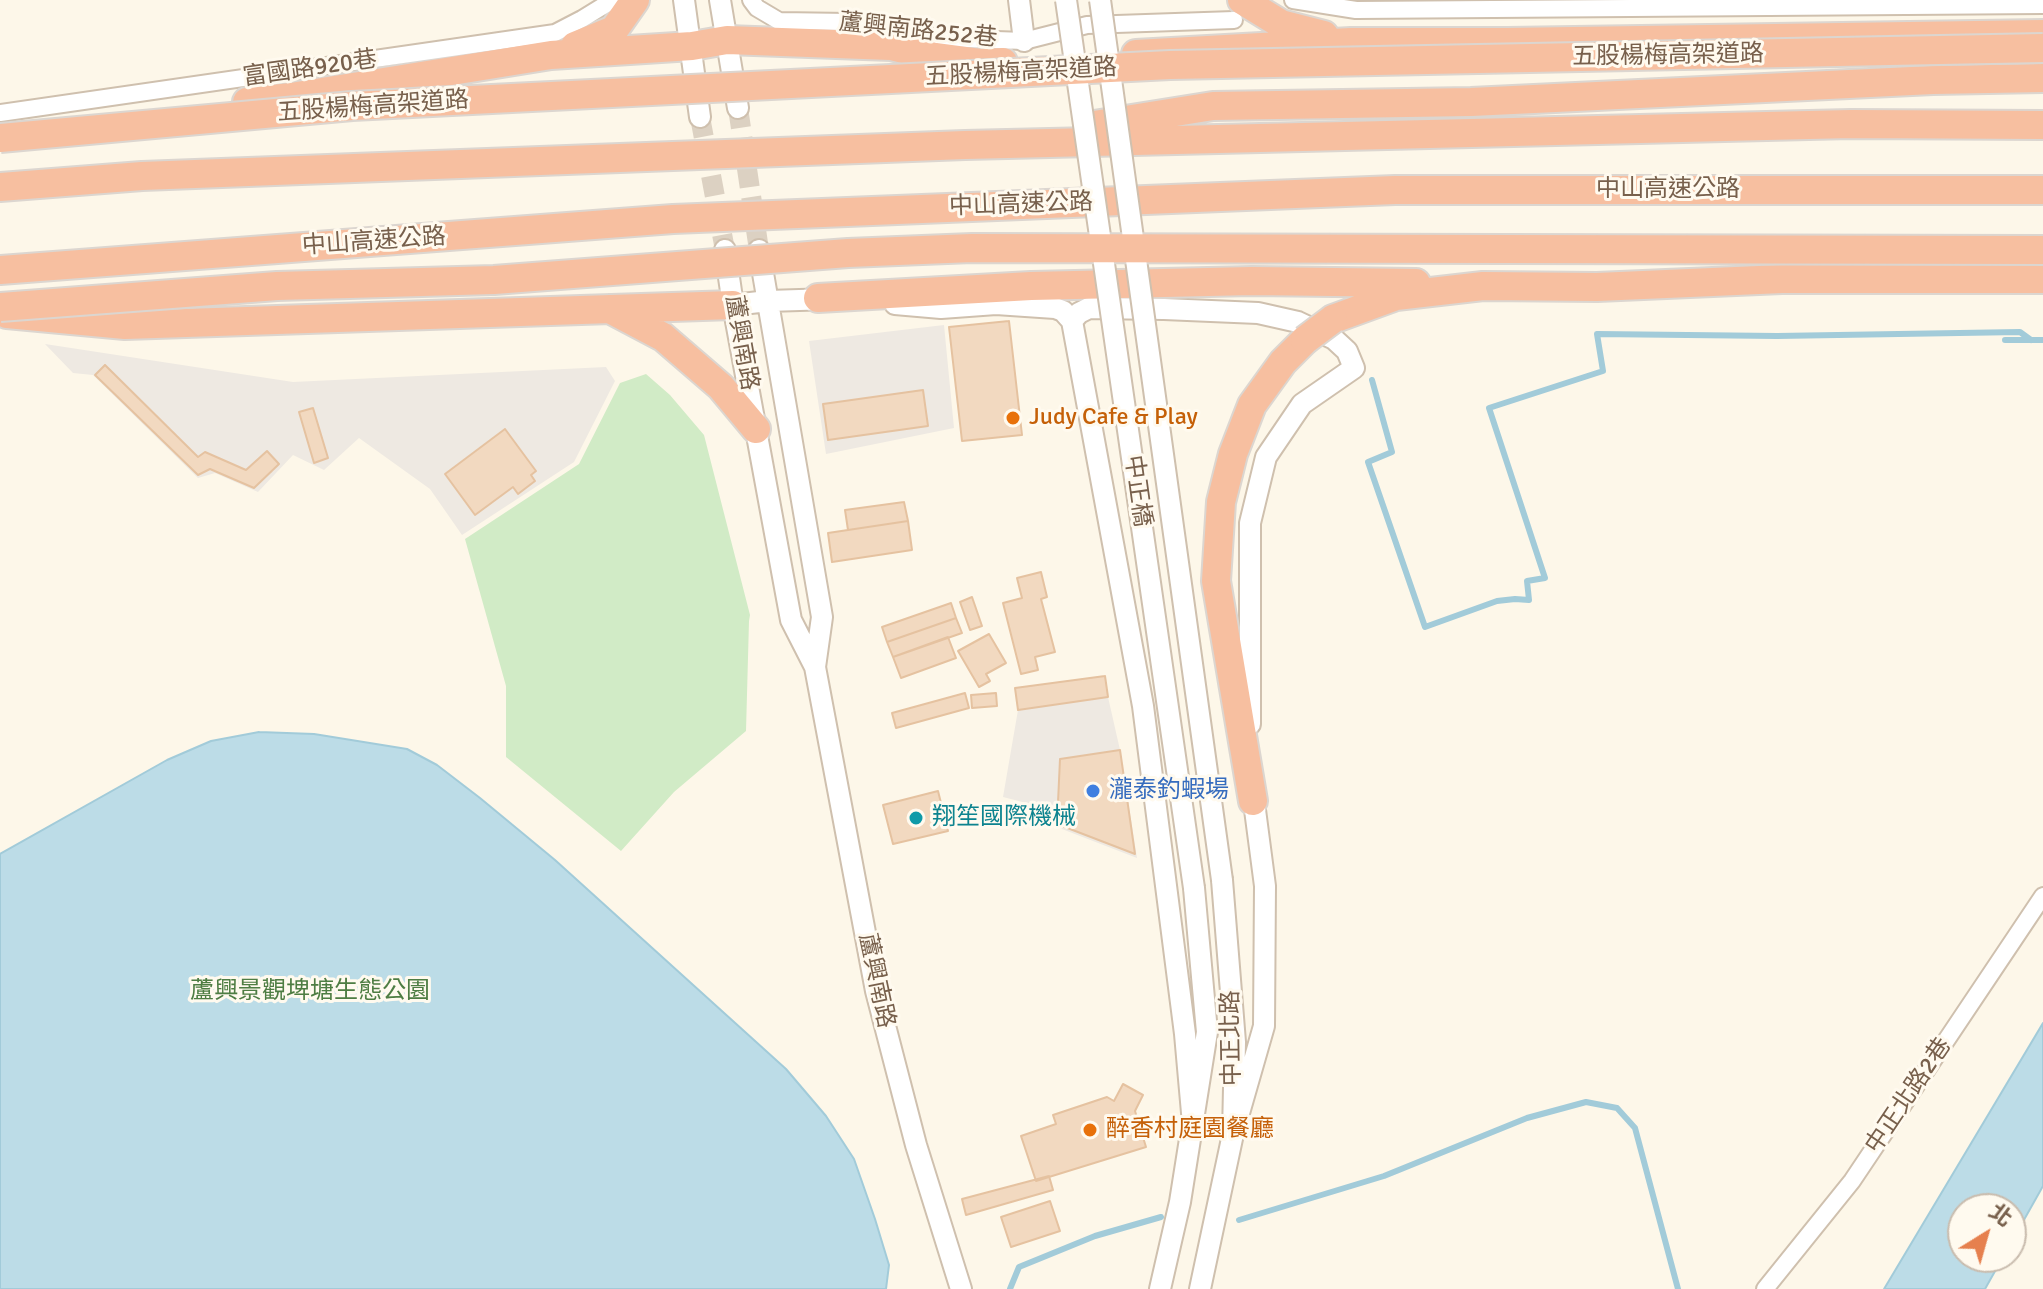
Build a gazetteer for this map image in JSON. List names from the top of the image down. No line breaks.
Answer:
{"streets":{"highway":["五股楊梅高架道路","中山高速公路"],"street":["蘆興南路252巷","富國路920巷","蘆興南路","中正橋","中正北路","中正北路2巷"]},"crossings":[["中正橋","中正北路"]],"parks":["蘆興景觀埤塘生態公園"],"places":["Judy Cafe & Play","瀧泰釣蝦場","翔笙國際機械","醉香村庭園餐廳"],"north":"top right"}
